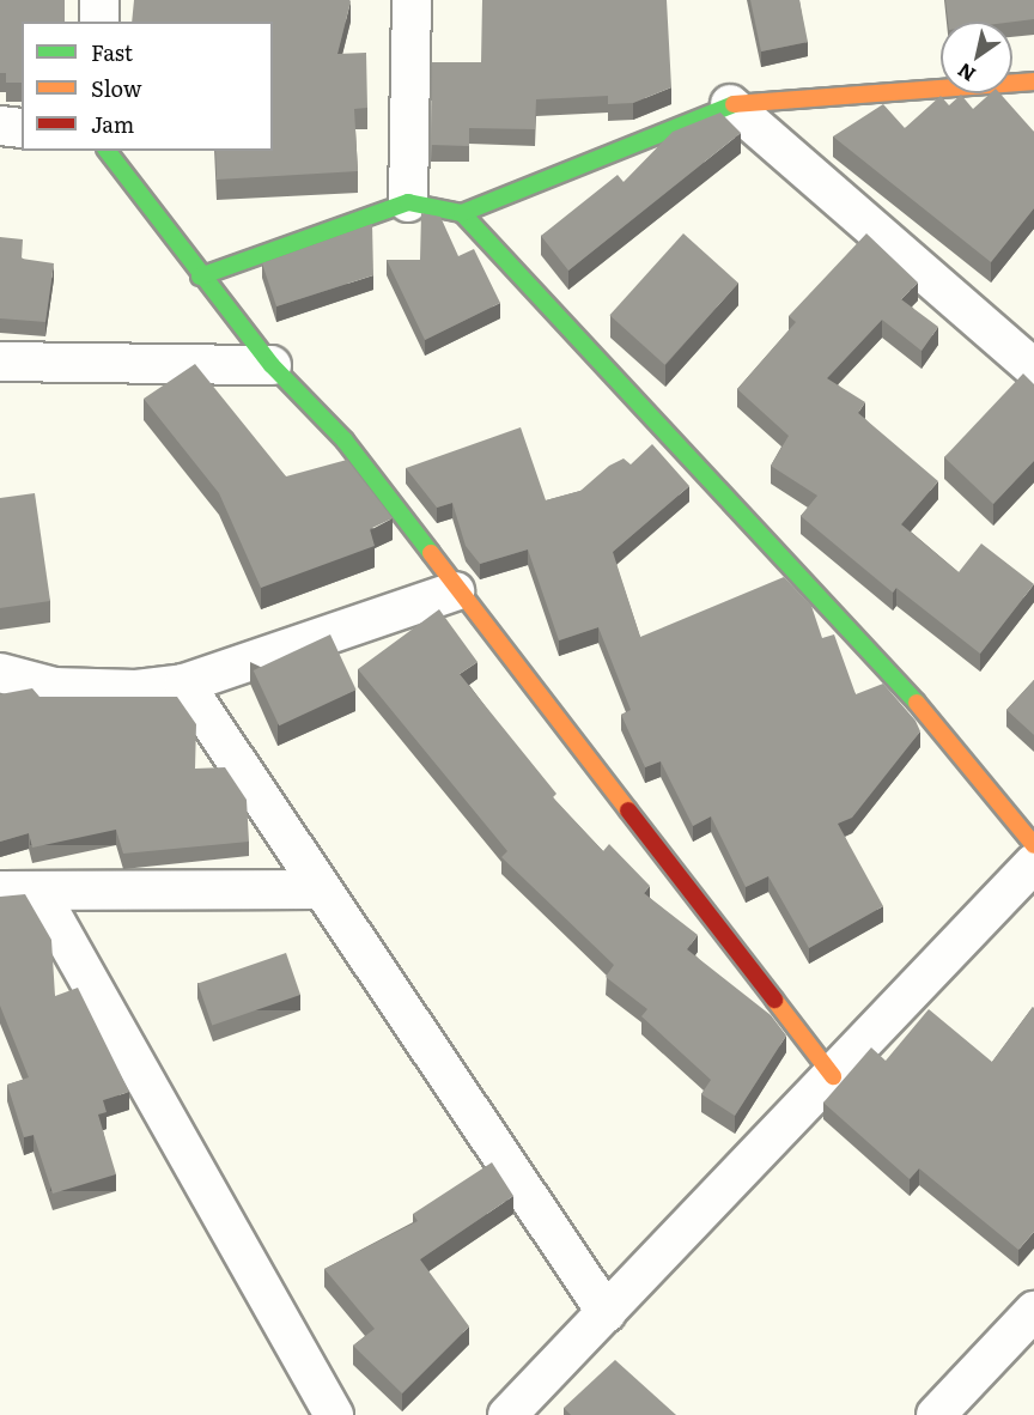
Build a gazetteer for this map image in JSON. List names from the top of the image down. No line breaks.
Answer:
{"legend":["Fast","Slow","Jam"],"north":"bottom left"}
